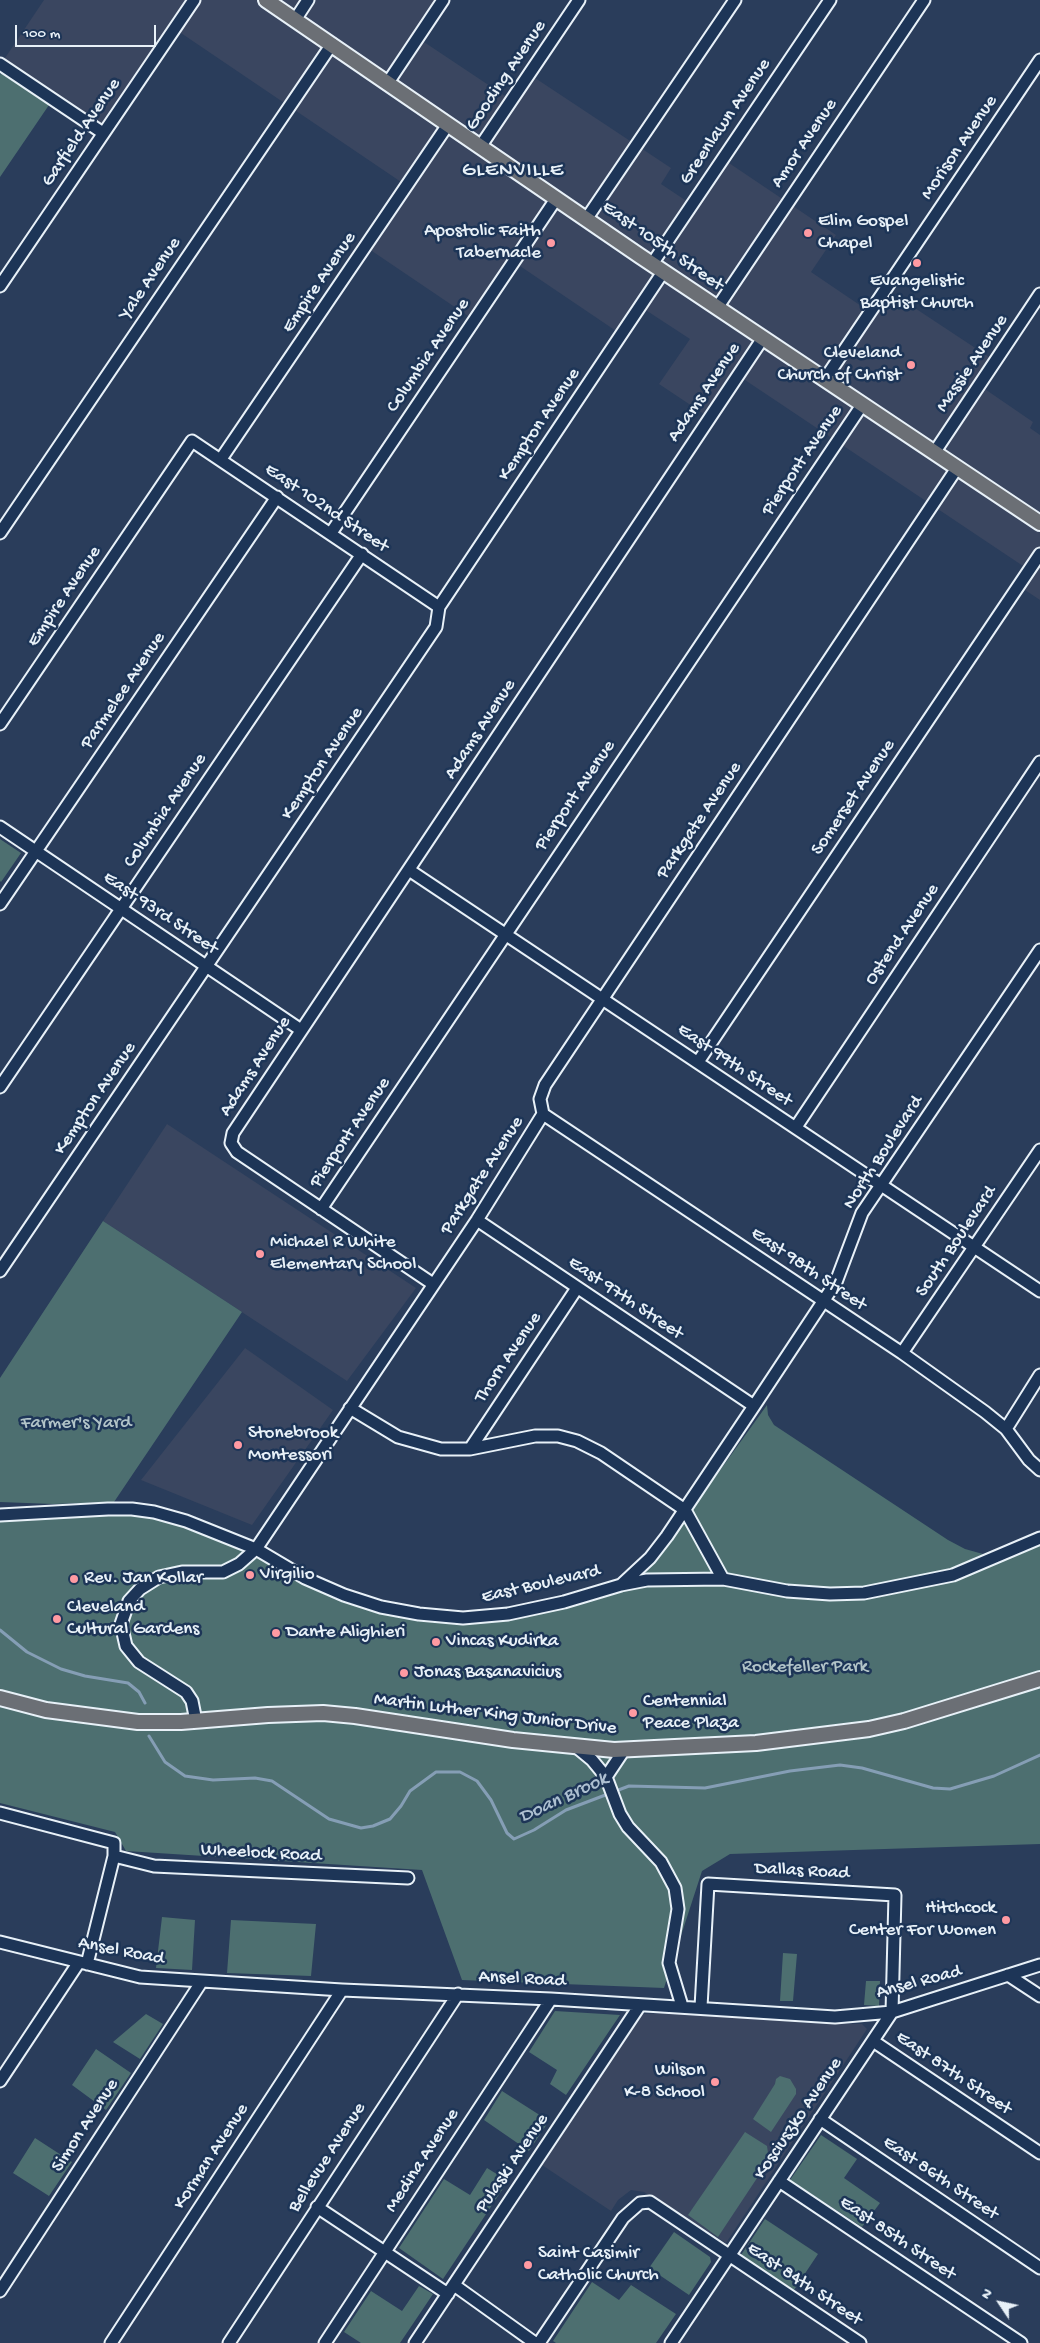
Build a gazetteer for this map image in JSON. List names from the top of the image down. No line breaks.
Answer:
{"streets":{"main road":["East 105th Street","Martin Luther King Junior Drive"],"street":["Gooding Avenue","Greenlawn Avenue","Garfield Avenue","Amor Avenue","Morison Avenue","Yale Avenue","Empire Avenue","Columbia Avenue","Massie Avenue","Adams Avenue","Kempton Avenue","Pierpont Avenue","East 102nd Street","Parmelee Avenue","Somerset Avenue","Parkgate Avenue","East 93rd Street","Ostend Avenue","East 99th Street","North Boulevard","South Boulevard","East 98th Street","East 97th Street","Thorn Avenue","East Boulevard","Wheelock Road","Dallas Road","Ansel Road","East 87th Street","Kosciuszko Avenue","Simon Avenue","Korman Avenue","Bellevue Avenue","Medina Avenue","Pulaski Avenue","East 86th Street","East 85th Street","East 84th Street"]},"crossings":[["Gooding Avenue","East 105th Street"],["Greenlawn Avenue","East 105th Street"],["Greenlawn Avenue","Kempton Avenue"],["Amor Avenue","East 105th Street"],["Morison Avenue","East 105th Street"],["East 105th Street","Yale Avenue"],["East 105th Street","Empire Avenue"],["East 105th Street","Columbia Avenue"],["East 105th Street","Massie Avenue"],["East 105th Street","Adams Avenue"],["East 105th Street","Kempton Avenue"],["East 105th Street","Pierpont Avenue"],["East 105th Street","Parkgate Avenue"],["Empire Avenue","East 102nd Street"],["Columbia Avenue","East 102nd Street"],["Columbia Avenue","East 93rd Street"],["Adams Avenue","Pierpont Avenue"],["Adams Avenue","East 93rd Street"],["Adams Avenue","East 99th Street"],["Kempton Avenue","East 102nd Street"],["Kempton Avenue","East 93rd Street"],["Pierpont Avenue","East 99th Street"],["East 102nd Street","Parmelee Avenue"],["Parmelee Avenue","East 93rd Street"],["Somerset Avenue","East 99th Street"],["Parkgate Avenue","East 99th Street"],["Parkgate Avenue","East 98th Street"],["Parkgate Avenue","East 97th Street"],["Parkgate Avenue","East Boulevard"],["Parkgate Avenue","Martin Luther King Junior Drive"],["Ostend Avenue","East 99th Street"],["East 99th Street","North Boulevard"],["East 99th Street","South Boulevard"],["North Boulevard","East 98th Street"],["North Boulevard","East 97th Street"],["North Boulevard","East Boulevard"],["South Boulevard","East 98th Street"],["East 97th Street","Thorn Avenue"],["Dallas Road","Ansel Road"],["Dallas Road","Kosciuszko Avenue"],["Ansel Road","Kosciuszko Avenue"],["Ansel Road","Simon Avenue"],["Ansel Road","Korman Avenue"],["Ansel Road","Bellevue Avenue"],["Ansel Road","Medina Avenue"],["Ansel Road","Pulaski Avenue"],["East 87th Street","Kosciuszko Avenue"],["Kosciuszko Avenue","East 86th Street"],["Kosciuszko Avenue","East 85th Street"],["Kosciuszko Avenue","East 84th Street"]],"districts":["GLENVILLE"],"water":["Doan Brook"],"parks":["Farmer's Yard","Rockefeller Park"],"places":["Elim Gospel Chapel","Apostolic Faith Tabernacle","Evangelistic Baptist Church","Cleveland Church of Christ","Michael R White Elementary School","Stonebrook Montessori","Virgilio","Rev. Jan Kollar","Cleveland Cultural Gardens","Dante Alighieri","Vincas Kudirka","Jonas Basanavicius","Centennial Peace Plaza","Hitchcock Center For Women","Wilson K-8 School","Saint Casimir Catholic Church"],"scale_bar":"100 m","north":"top left"}
